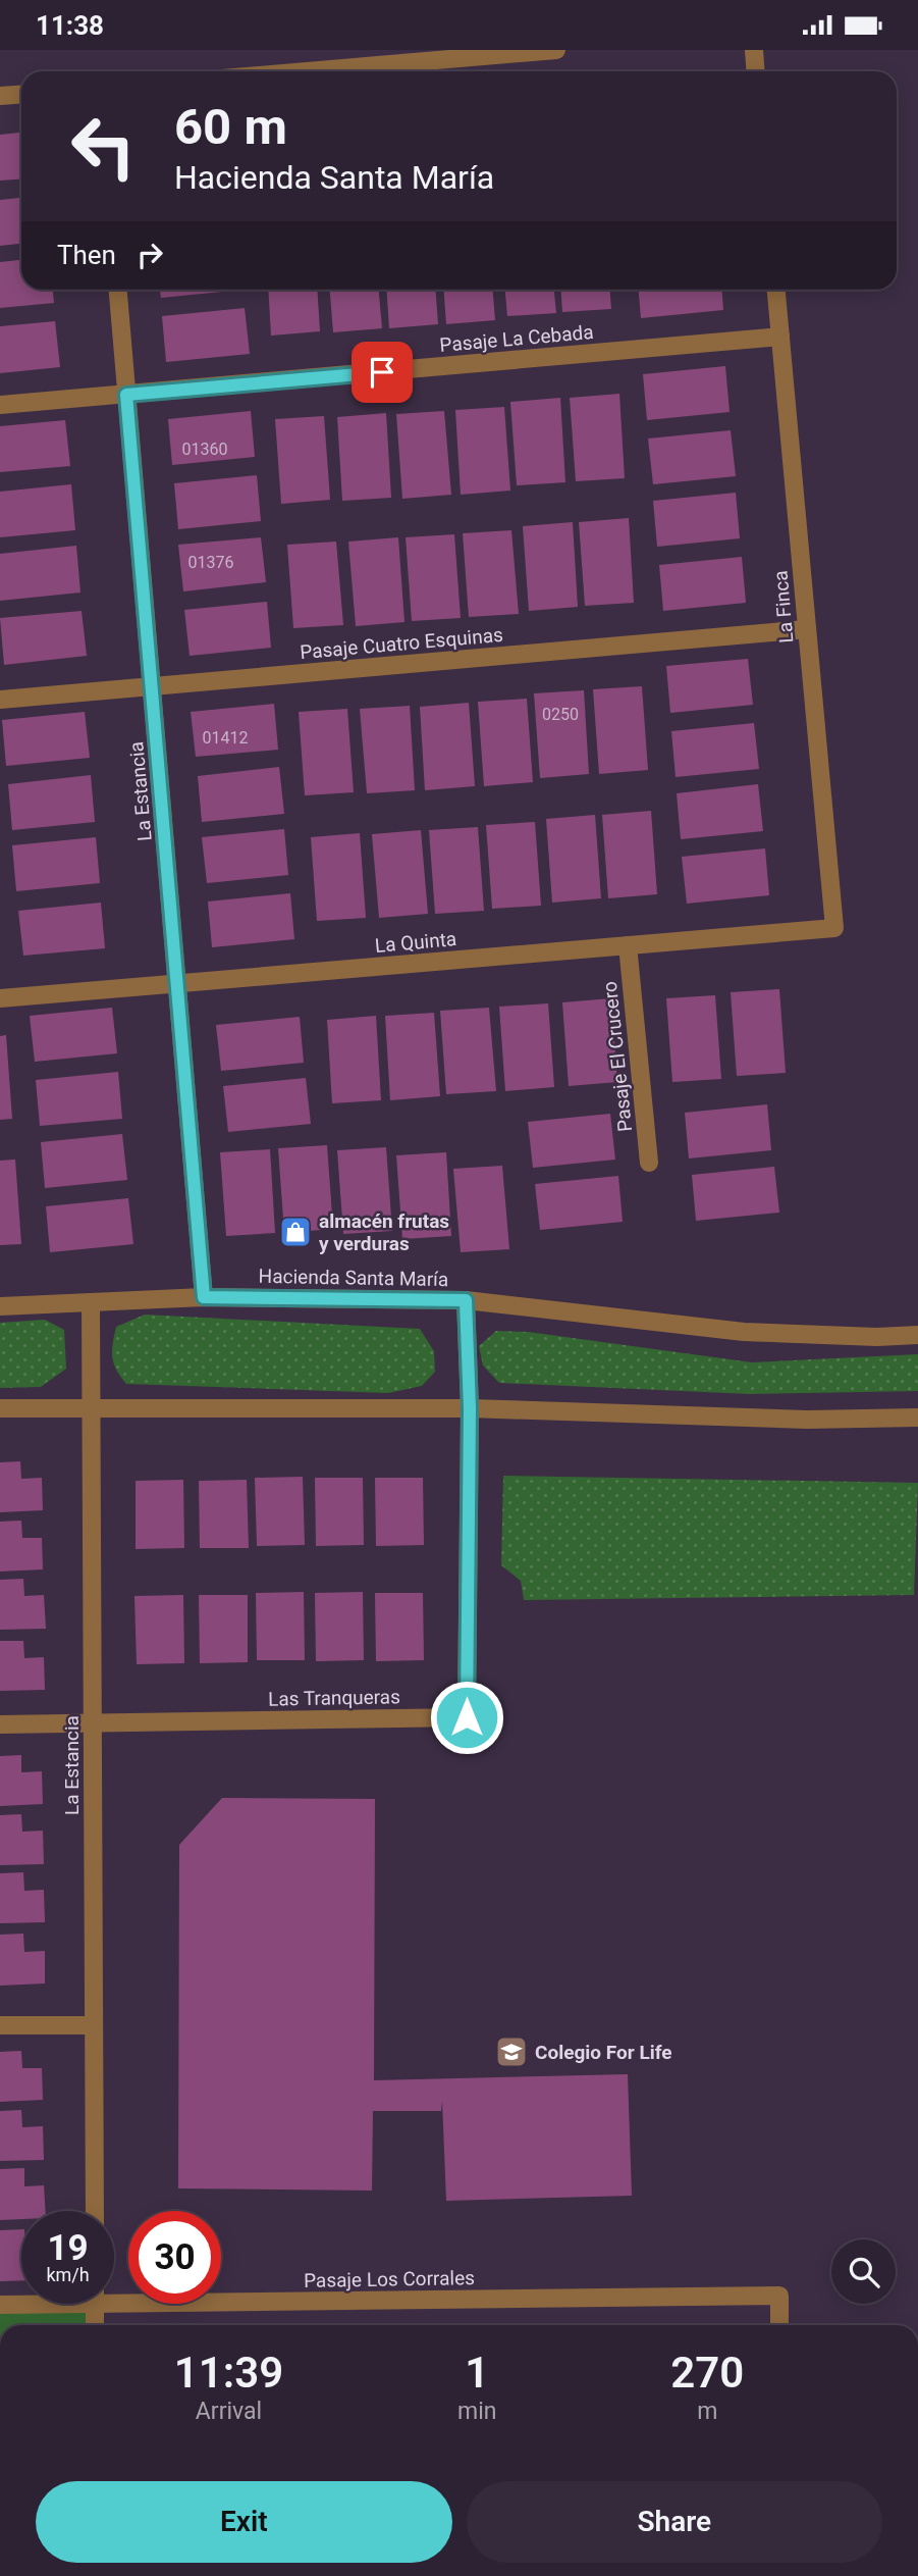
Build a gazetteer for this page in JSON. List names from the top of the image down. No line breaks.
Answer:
{"streets":{"street":["Pasaje La Cebada","La Finca","Pasaje Cuatro Esquinas","La Estancia","La Quinta","Pasaje El Crucero","Hacienda Santa María","Las Tranqueras","Pasaje Los Corrales"]},"crossings":[["Pasaje La Cebada","La Finca"],["Pasaje La Cebada","La Estancia"],["La Finca","Pasaje Cuatro Esquinas"],["La Finca","La Quinta"],["Pasaje Cuatro Esquinas","La Estancia"],["La Estancia","La Quinta"],["La Estancia","Hacienda Santa María"],["La Estancia","Las Tranqueras"],["La Quinta","Pasaje El Crucero"],["Hacienda Santa María","Las Tranqueras"]],"places":{"shop":["almacén frutas y verduras"],"school or university":["Colegio For Life"]},"house_numbers":["01360","01376","0250","01412"],"page":{"status":"11:38","turn":["60 m","Hacienda Santa María"],"then":"Then","speed":"19 km/h","limit":"30","eta":["11:39","Arrival","1","min","270","m"],"buttons":["Exit","Share"]}}
